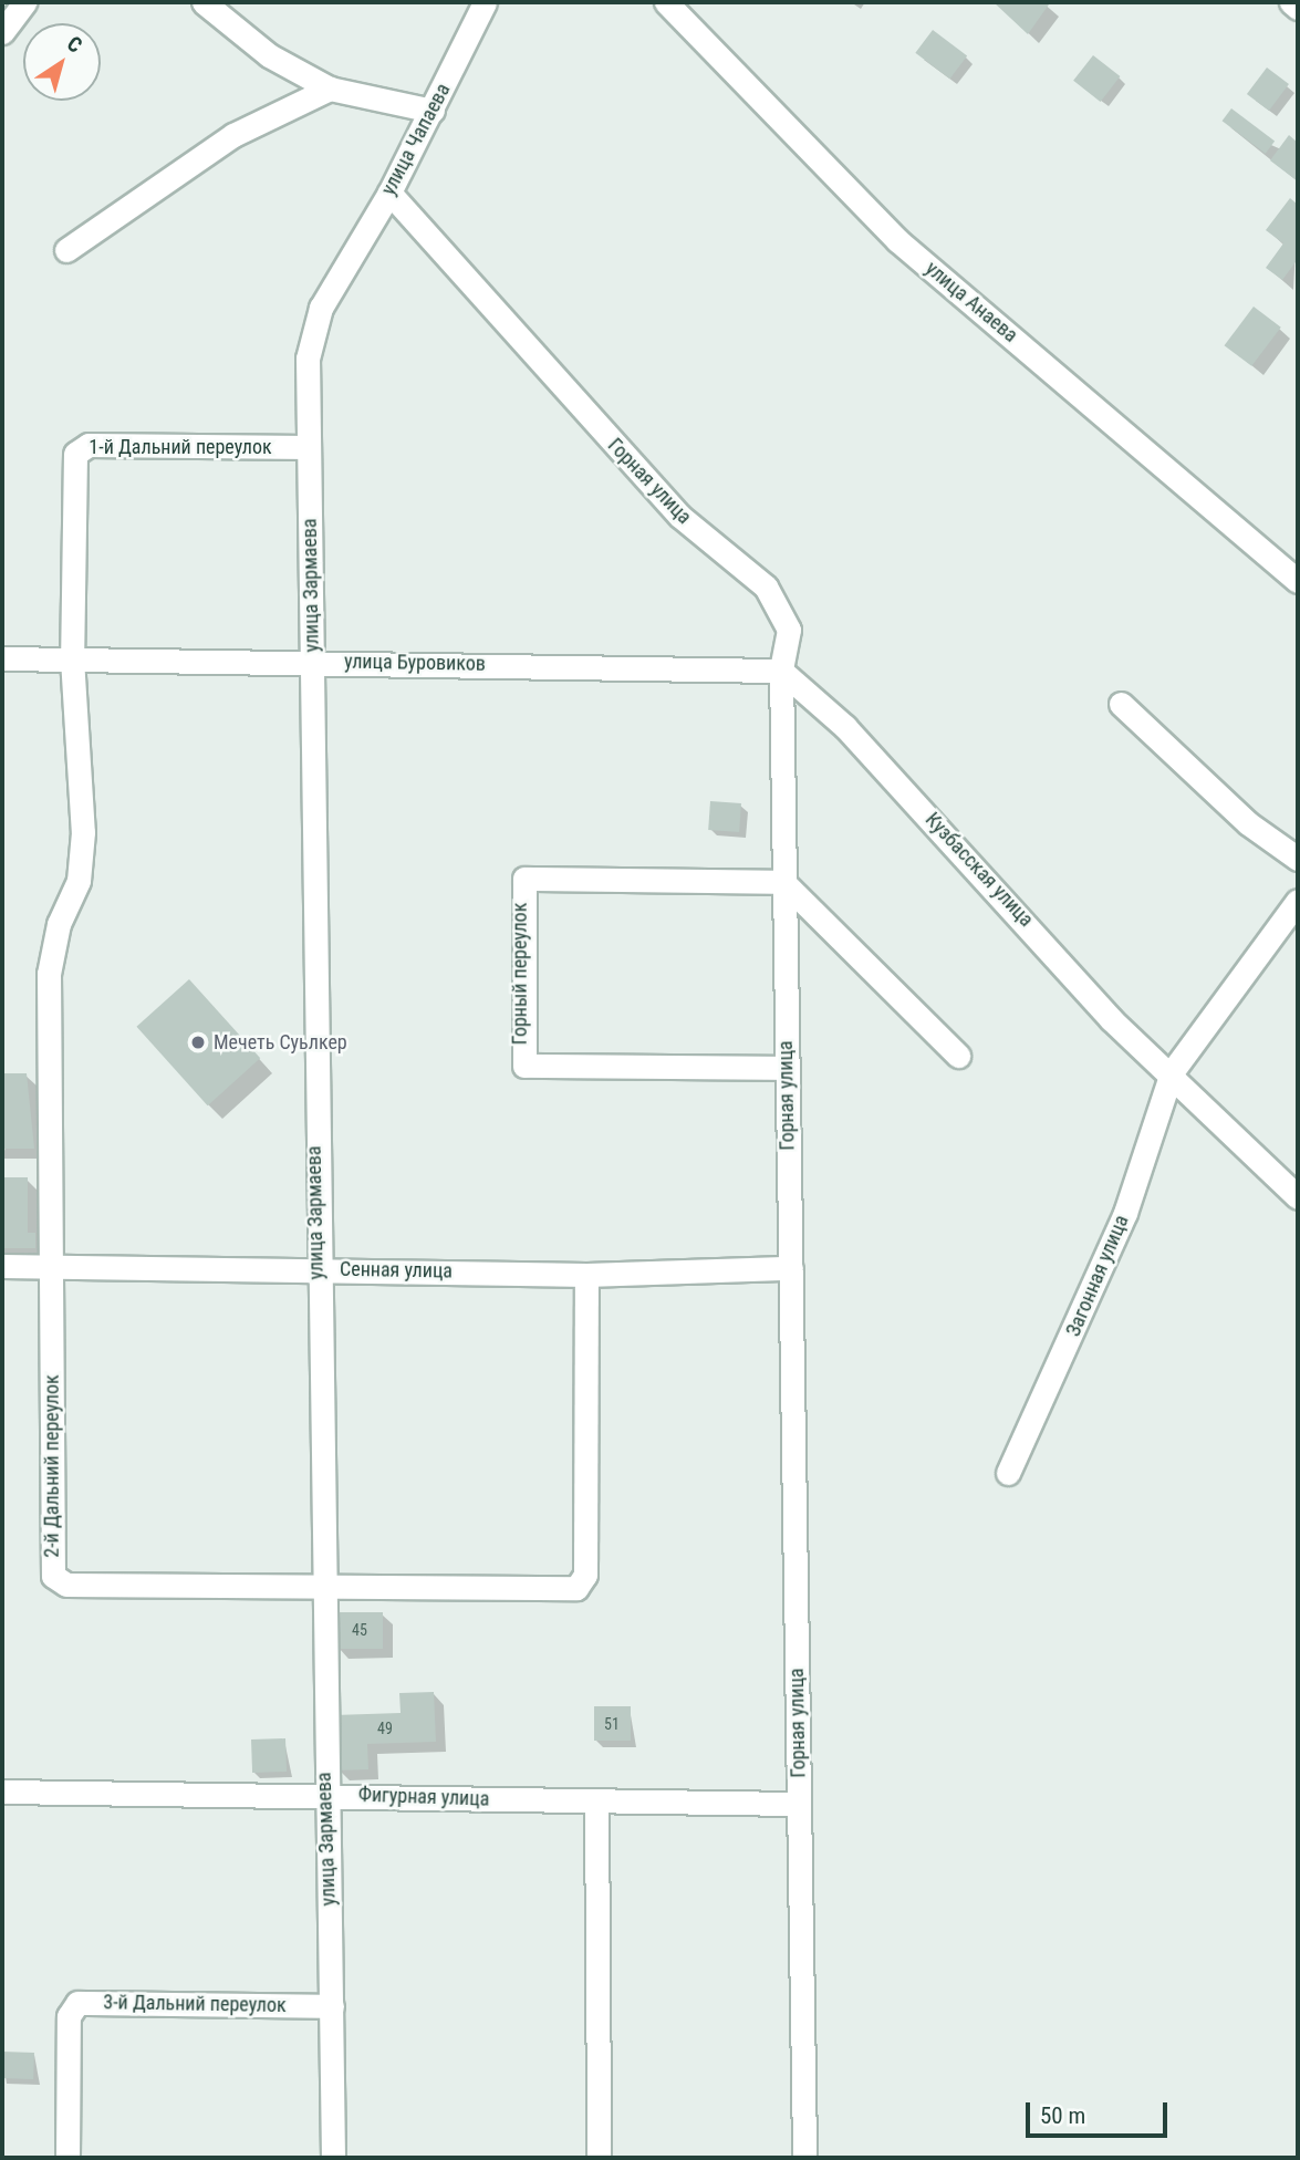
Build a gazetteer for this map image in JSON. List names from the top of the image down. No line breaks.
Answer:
{"streets":{"street":["улица Чапаева","улица Анаева","1-й Дальний переулок","Горная улица","улица Зармаева","улица Буровиков","Кузбасская улица","Горный переулок","Сенная улица","Загонная улица","2-й Дальний переулок","Фигурная улица","3-й Дальний переулок"]},"crossings":[["улица Чапаева","Горная улица"],["улица Чапаева","улица Зармаева"],["1-й Дальний переулок","улица Зармаева"],["1-й Дальний переулок","улица Буровиков"],["1-й Дальний переулок","2-й Дальний переулок"],["Горная улица","улица Буровиков"],["Горная улица","Кузбасская улица"],["Горная улица","Горный переулок"],["Горная улица","Сенная улица"],["Горная улица","Фигурная улица"],["улица Зармаева","улица Буровиков"],["улица Зармаева","Сенная улица"],["улица Зармаева","2-й Дальний переулок"],["улица Зармаева","Фигурная улица"],["улица Зармаева","3-й Дальний переулок"],["улица Буровиков","Кузбасская улица"],["улица Буровиков","2-й Дальний переулок"],["Кузбасская улица","Загонная улица"],["Сенная улица","2-й Дальний переулок"]],"places":["Мечеть Суьлкер"],"house_numbers":["45","51","49"],"scale_bar":"50 m","north":"top right"}
